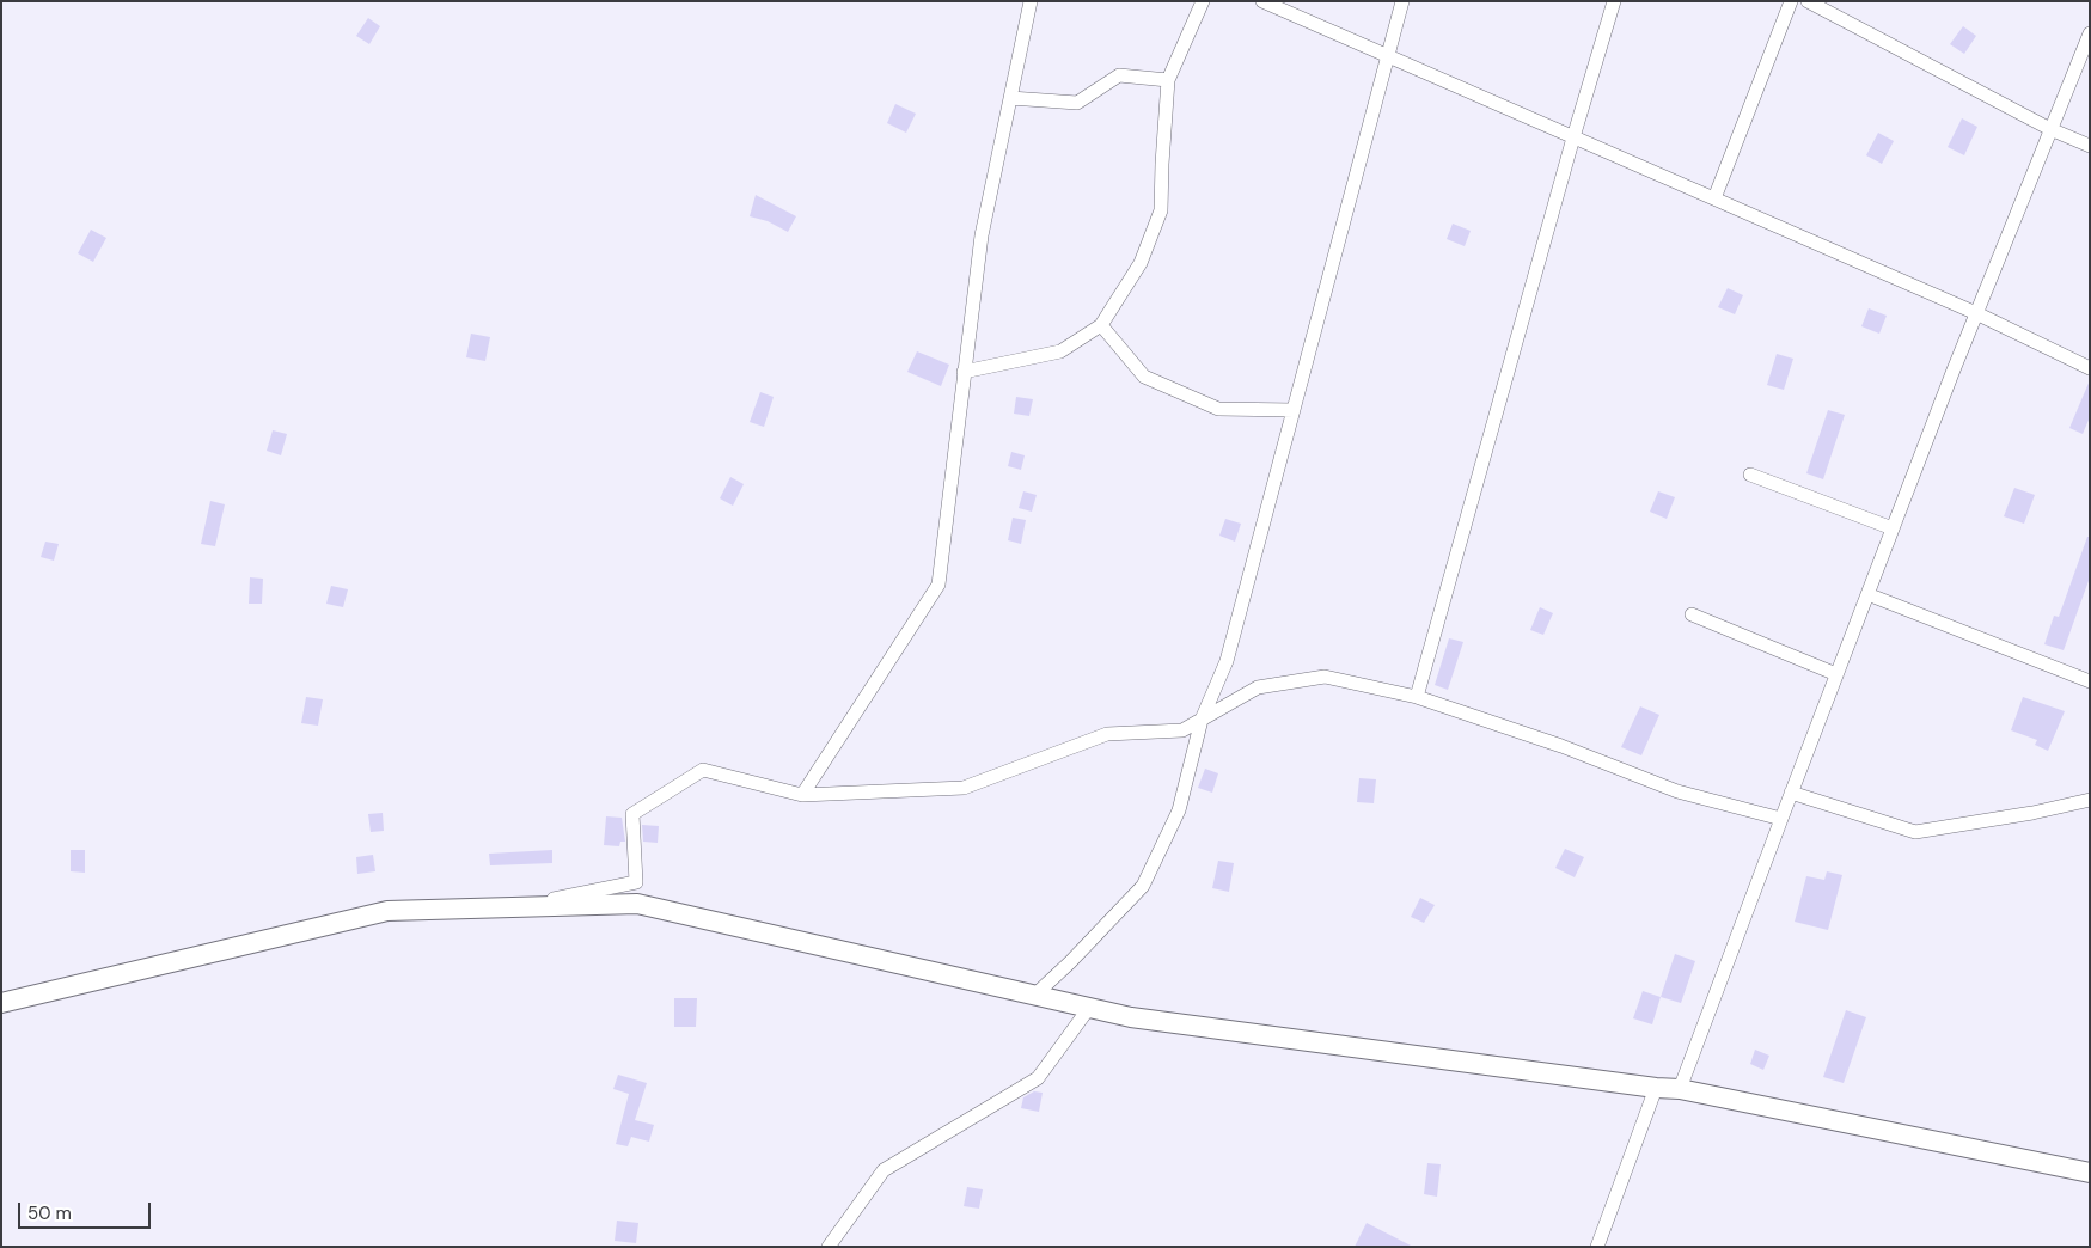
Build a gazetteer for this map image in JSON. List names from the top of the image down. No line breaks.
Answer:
{"scale_bar":"50 m"}
